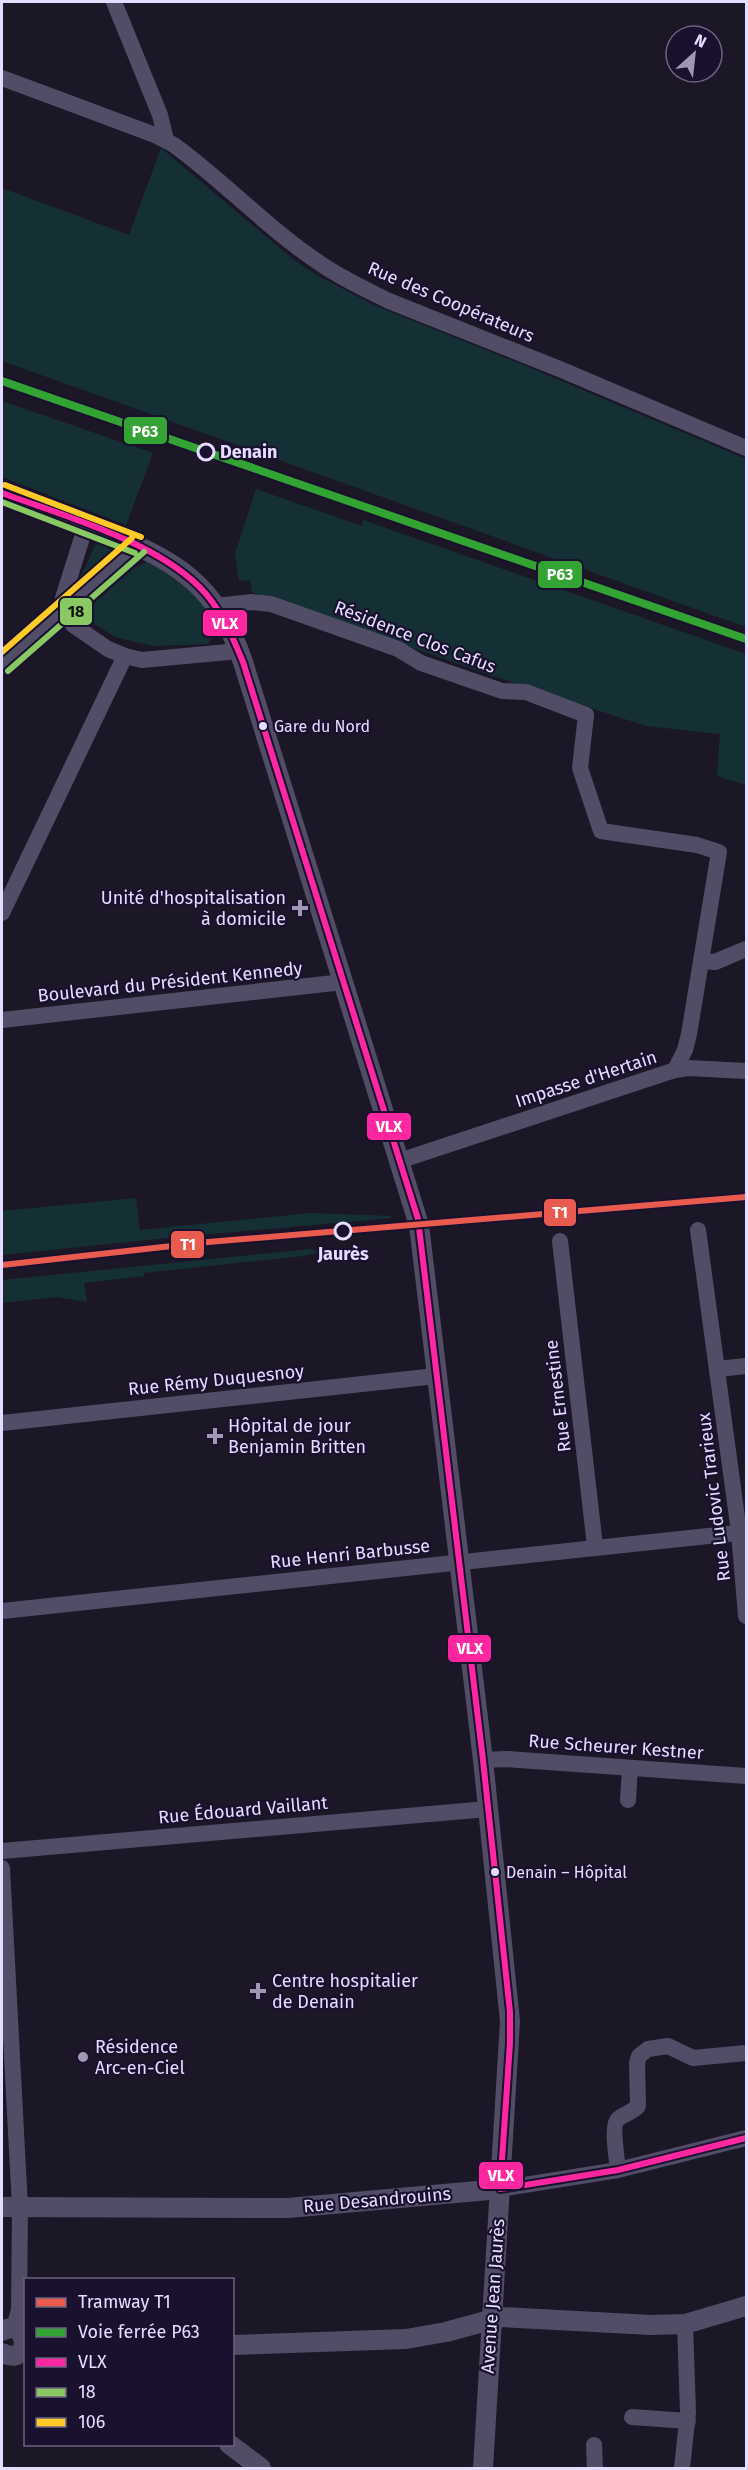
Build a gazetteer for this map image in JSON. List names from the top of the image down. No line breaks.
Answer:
{"streets":{"street":["Rue des Coopérateurs","Résidence Clos Cafus","Boulevard du Président Kennedy","Impasse d'Hertain","Rue Rémy Duquesnoy","Rue Ernestine","Rue Ludovic Trarieux","Rue Henri Barbusse","Rue Scheurer Kestner","Rue Édouard Vaillant","Rue Desandrouins","Avenue Jean Jaurès"]},"crossings":[["Résidence Clos Cafus","Impasse d'Hertain"],["Résidence Clos Cafus","Avenue Jean Jaurès"],["Boulevard du Président Kennedy","Avenue Jean Jaurès"],["Impasse d'Hertain","Avenue Jean Jaurès"],["Rue Rémy Duquesnoy","Avenue Jean Jaurès"],["Rue Ernestine","Rue Henri Barbusse"],["Rue Ludovic Trarieux","Rue Henri Barbusse"],["Rue Henri Barbusse","Avenue Jean Jaurès"],["Rue Scheurer Kestner","Avenue Jean Jaurès"],["Rue Édouard Vaillant","Avenue Jean Jaurès"],["Rue Desandrouins","Avenue Jean Jaurès"]],"places":{"other":["Denain","Gare du Nord","Jaurès","Denain – Hôpital","Résidence Arc-en-Ciel"],"health":["Unité d'hospitalisation à domicile","Hôpital de jour Benjamin Britten","Centre hospitalier de Denain"]},"lines":["rail line P63","transit line 106","transit line VLX","transit line 18","tram line T1"],"legend":["Tramway T1","Voie ferrée P63","VLX","18","106"],"north":"top right"}
